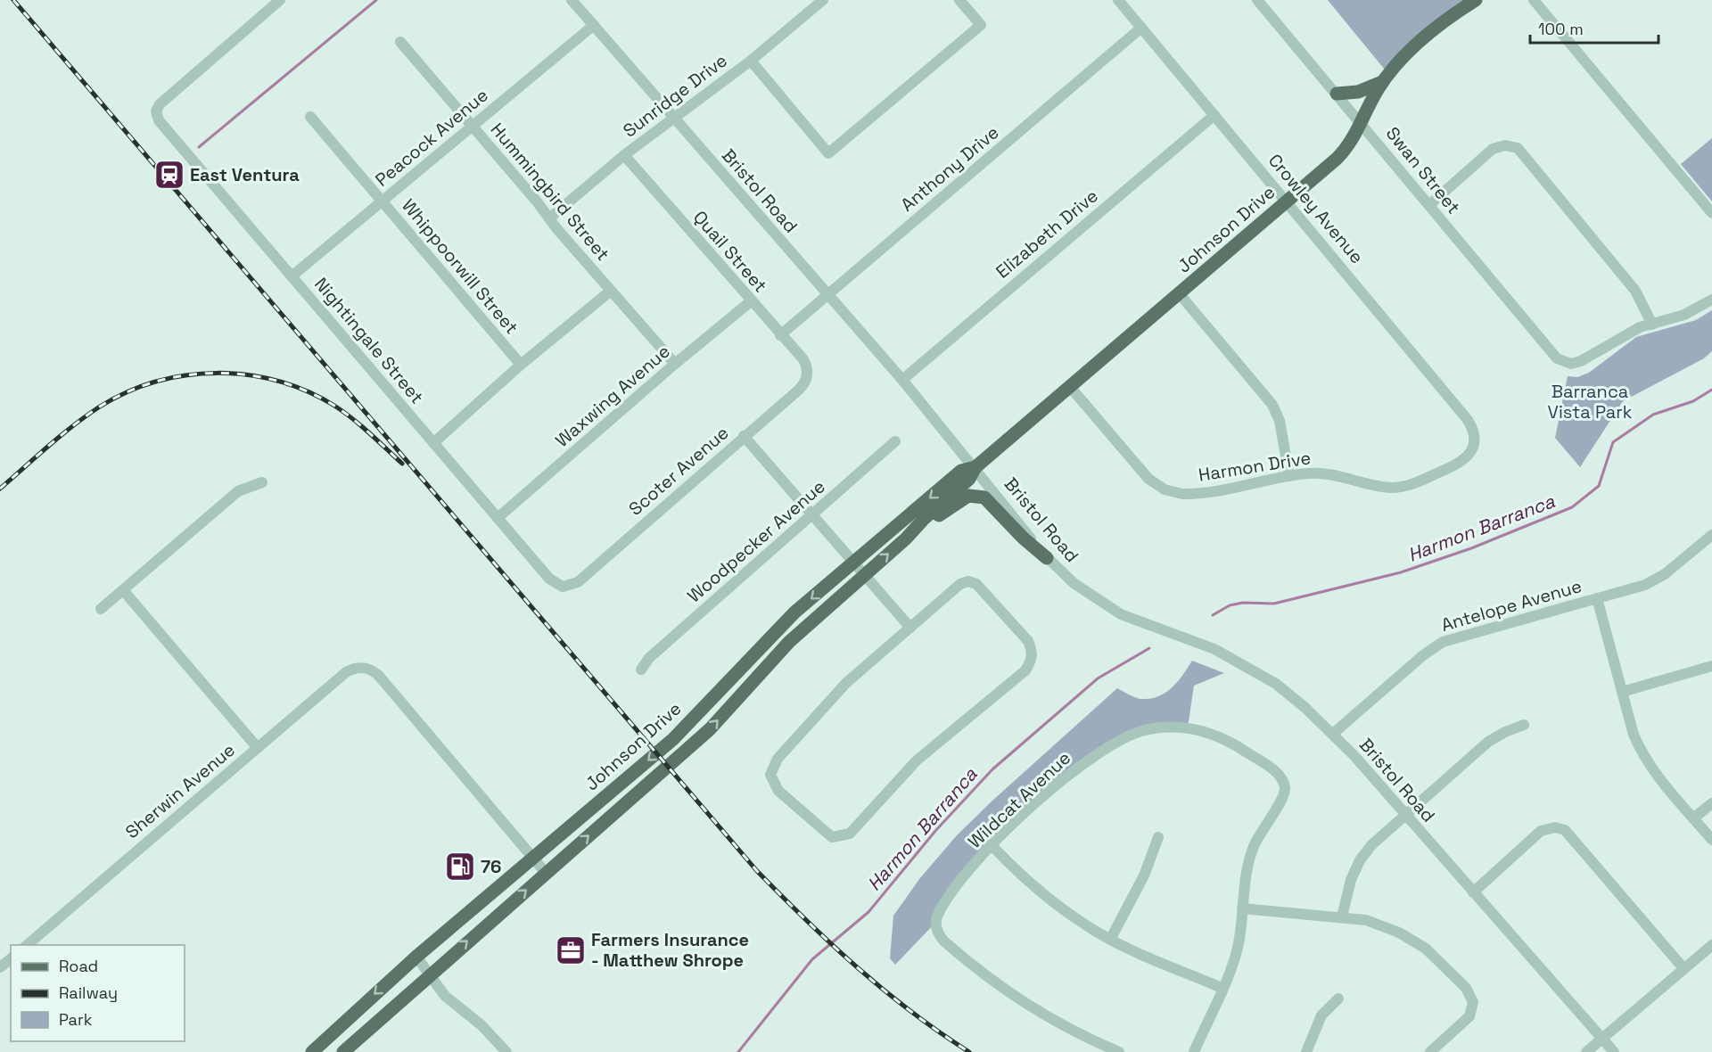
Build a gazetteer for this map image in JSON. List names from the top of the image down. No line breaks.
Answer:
{"streets":{"main road":["Johnson Drive"],"street":["Sunridge Drive","Peacock Avenue","Anthony Drive","Swan Street","Bristol Road","Hummingbird Street","Crowley Avenue","Elizabeth Drive","Quail Street","Whippoorwill Street","Nightingale Street","Waxwing Avenue","Harmon Drive","Scoter Avenue","Woodpecker Avenue","Antelope Avenue","Sherwin Avenue","Wildcat Avenue"]},"crossings":[["Sunridge Drive","Bristol Road"],["Sunridge Drive","Hummingbird Street"],["Sunridge Drive","Quail Street"],["Peacock Avenue","Bristol Road"],["Peacock Avenue","Hummingbird Street"],["Peacock Avenue","Whippoorwill Street"],["Peacock Avenue","Nightingale Street"],["Anthony Drive","Bristol Road"],["Anthony Drive","Crowley Avenue"],["Anthony Drive","Quail Street"],["Swan Street","Johnson Drive"],["Bristol Road","Johnson Drive"],["Bristol Road","Elizabeth Drive"],["Bristol Road","Antelope Avenue"],["Hummingbird Street","Waxwing Avenue"],["Crowley Avenue","Johnson Drive"],["Crowley Avenue","Elizabeth Drive"],["Crowley Avenue","Harmon Drive"],["Johnson Drive","Harmon Drive"],["Johnson Drive","Sherwin Avenue"],["Quail Street","Waxwing Avenue"],["Quail Street","Scoter Avenue"],["Nightingale Street","Waxwing Avenue"],["Nightingale Street","Scoter Avenue"]],"water":["Harmon Barranca"],"parks":["Barranca Vista Park"],"places":{"station":["East Ventura"],"fuel station":["76"],"office":["Farmers Insurance - Matthew Shrope"]},"legend":["Road","Railway","Park"],"scale_bar":"100 m"}
